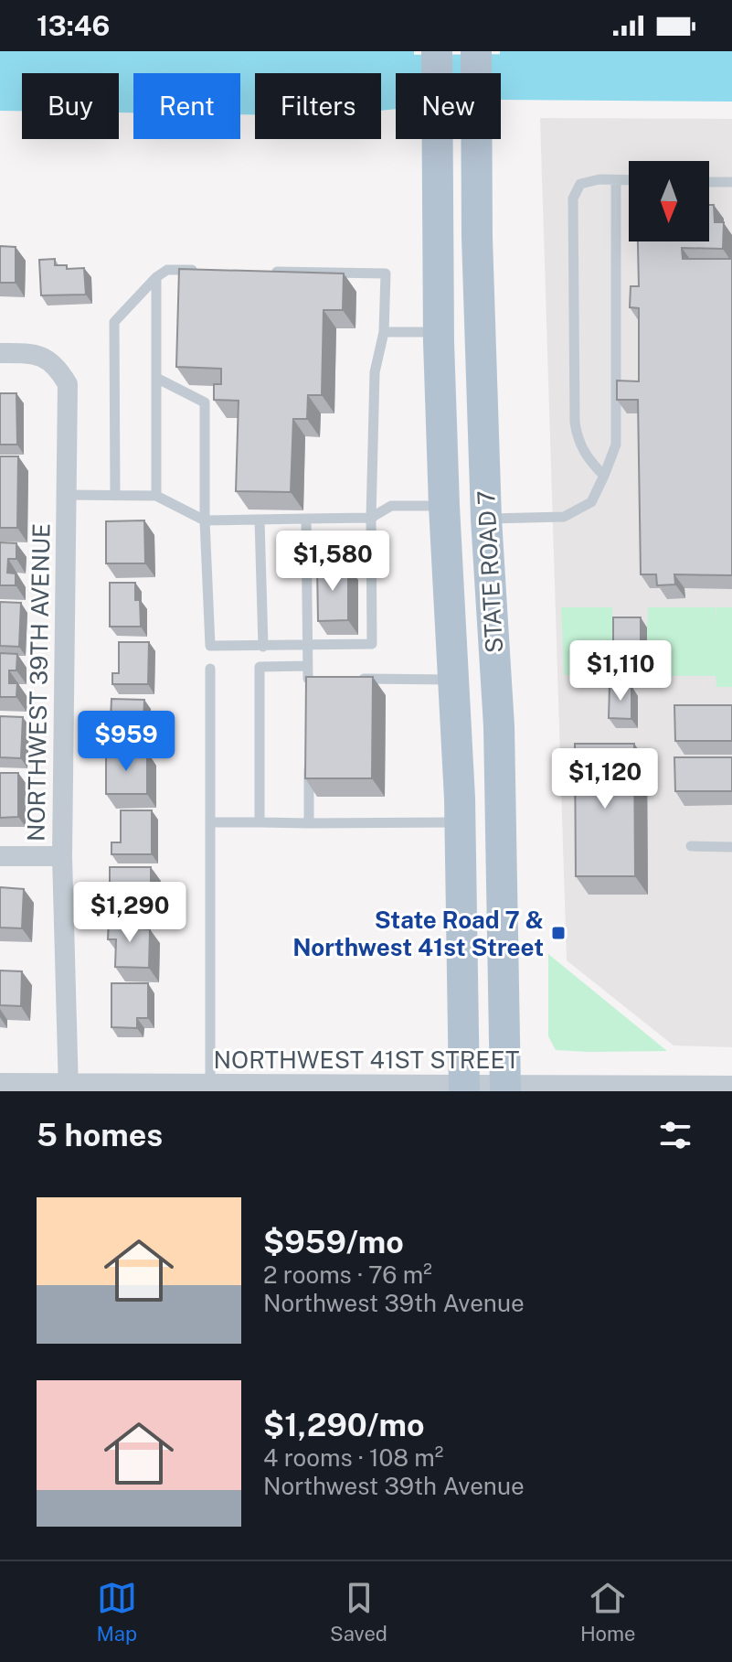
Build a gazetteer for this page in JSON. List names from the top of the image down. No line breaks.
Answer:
{"streets":{"main road":["STATE ROAD 7"],"street":["NORTHWEST 39TH AVENUE","NORTHWEST 41ST STREET"]},"crossings":[["STATE ROAD 7","NORTHWEST 41ST STREET"],["NORTHWEST 39TH AVENUE","NORTHWEST 41ST STREET"]],"places":{"transit":["State Road 7 & Northwest 41st Street"]},"north":"bottom","page":{"status":"13:46","chip":["Buy","Rent","Filters","New"],"price":["$1,580","$1,110","$959","$1,120","$1,290"],"heading":"5 homes","list":[{"name":"$959/mo","note":"2 rooms · 76 m² · Northwest 39th Avenue"},{"name":"$1,290/mo","note":"4 rooms · 108 m² · Northwest 39th Avenue"}],"tabs":["Map","Saved","Home"]}}
